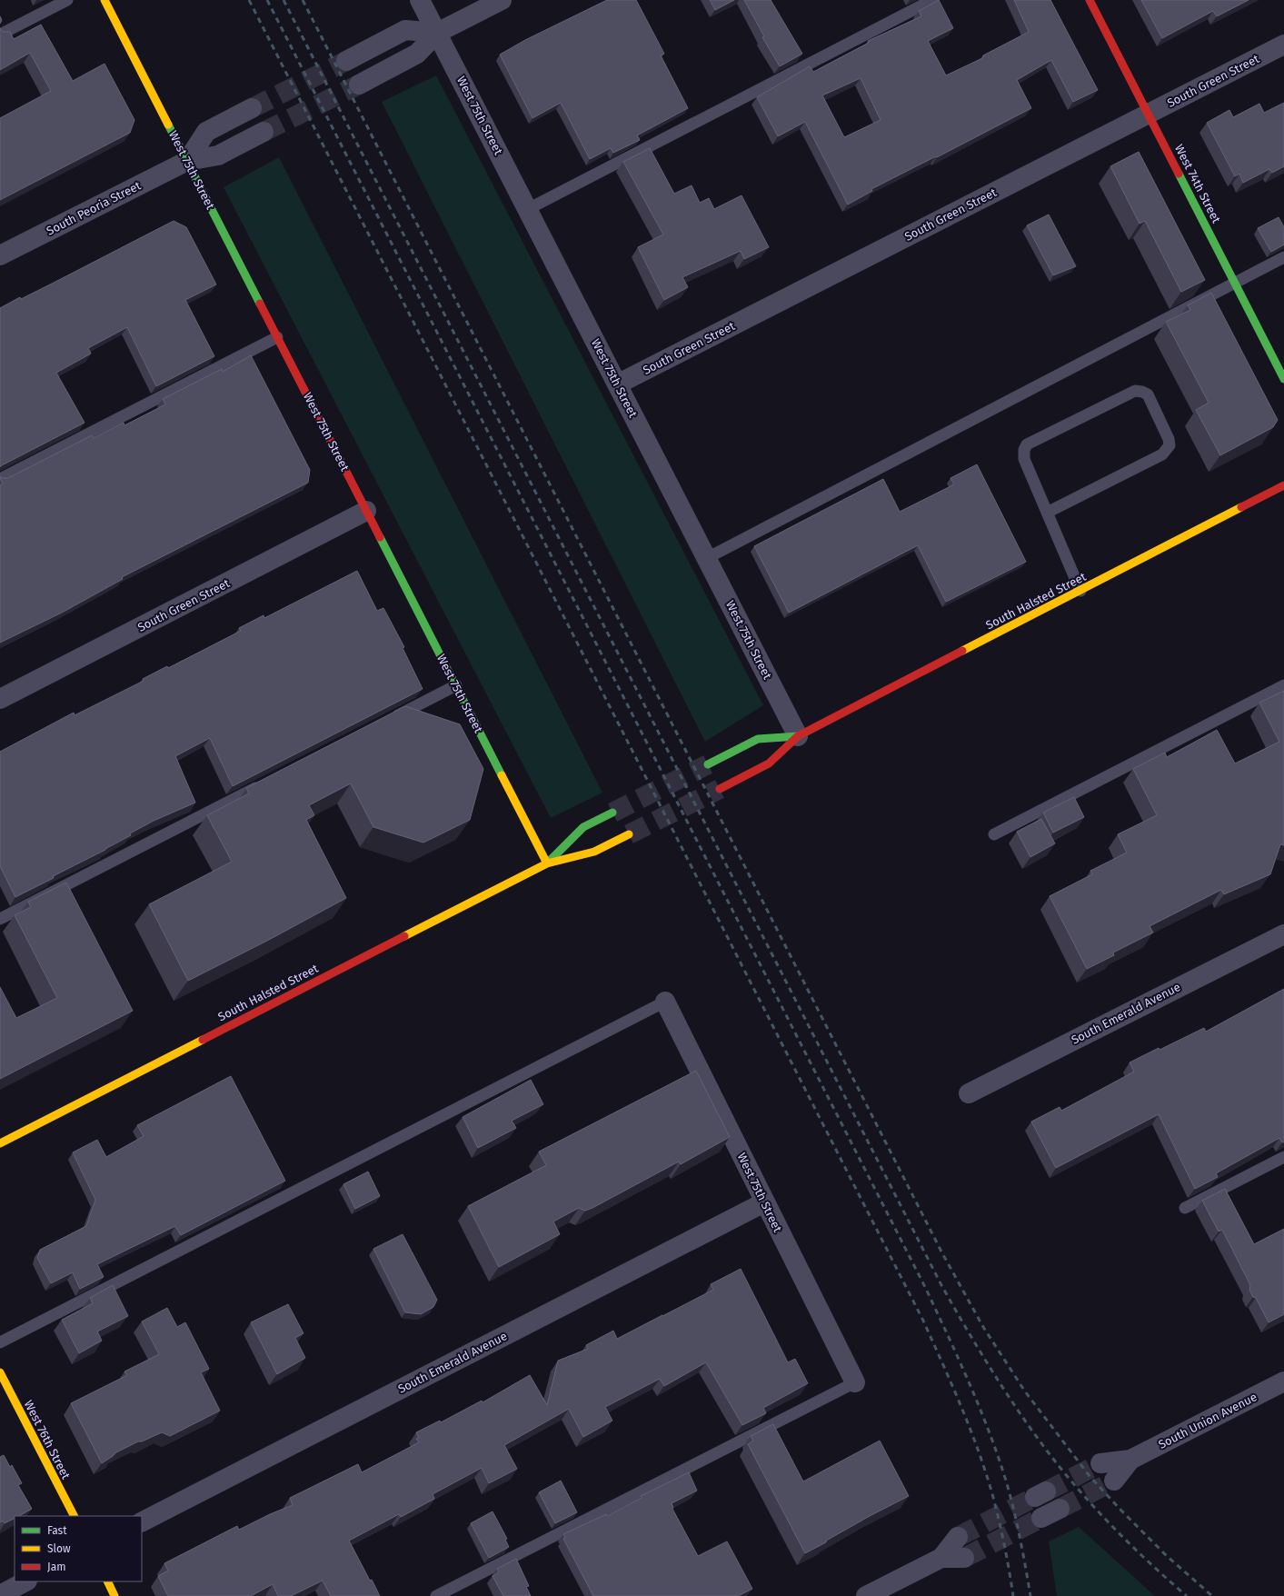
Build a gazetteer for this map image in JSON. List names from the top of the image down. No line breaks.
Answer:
{"streets":{"street":["South Green Street","West 75th Street","West 74th Street","South Peoria Street","South Halsted Street","South Emerald Avenue","South Union Avenue","West 76th Street"]},"crossings":[["South Green Street","West 75th Street"],["South Green Street","West 74th Street"],["West 75th Street","South Peoria Street"],["West 75th Street","South Halsted Street"],["West 75th Street","South Emerald Avenue"]],"legend":["Fast","Slow","Jam"]}
